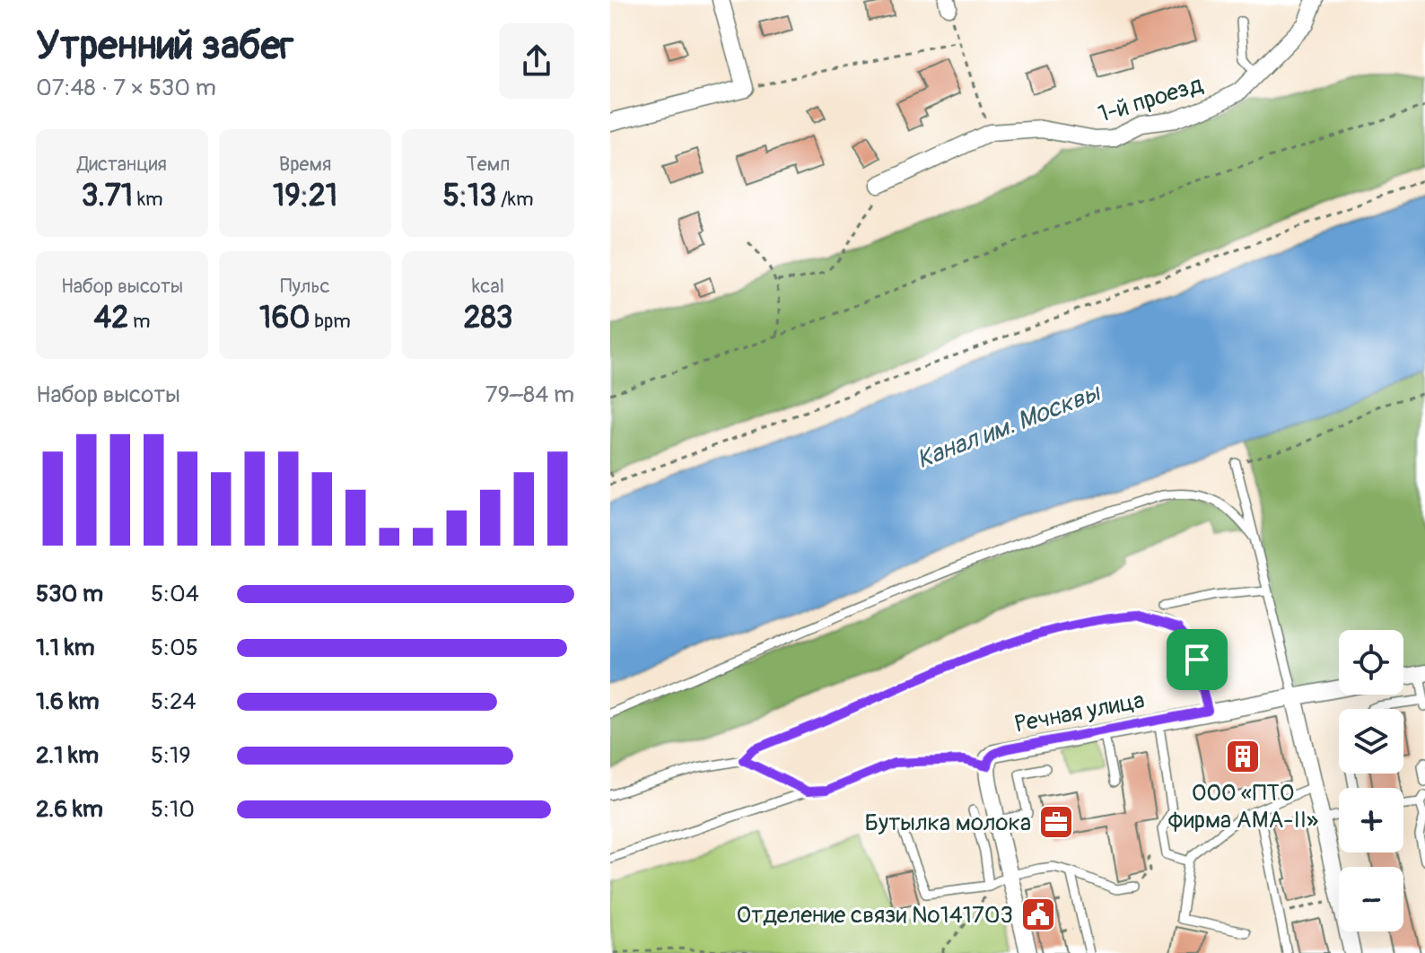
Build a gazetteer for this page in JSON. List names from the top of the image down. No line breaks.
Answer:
{"streets":{"street":["1-й проезд","Речная улица"]},"water":["Канал им. Москвы"],"places":{"building":["ООО «ПТО фирма АМА-II»"],"office":["Бутылка молока"],"public building":["Отделение связи №141703"]},"page":{"heading":["Утренний забег","07:48 · 7 × 530 m"],"stats":[["Дистанция","3.71 km"],["Время","19:21"],["Темп","5:13 /km"],["Набор высоты","42 m"],["Пульс","160 bpm"],["kcal","283"]],"chart":["Набор высоты","79–84 m"],"list":[{"name":"530 m","note":"5:04"},{"name":"1.1 km","note":"5:05"},{"name":"1.6 km","note":"5:24"},{"name":"2.1 km","note":"5:19"},{"name":"2.6 km","note":"5:10"}],"map_buttons":["+","−"]}}
